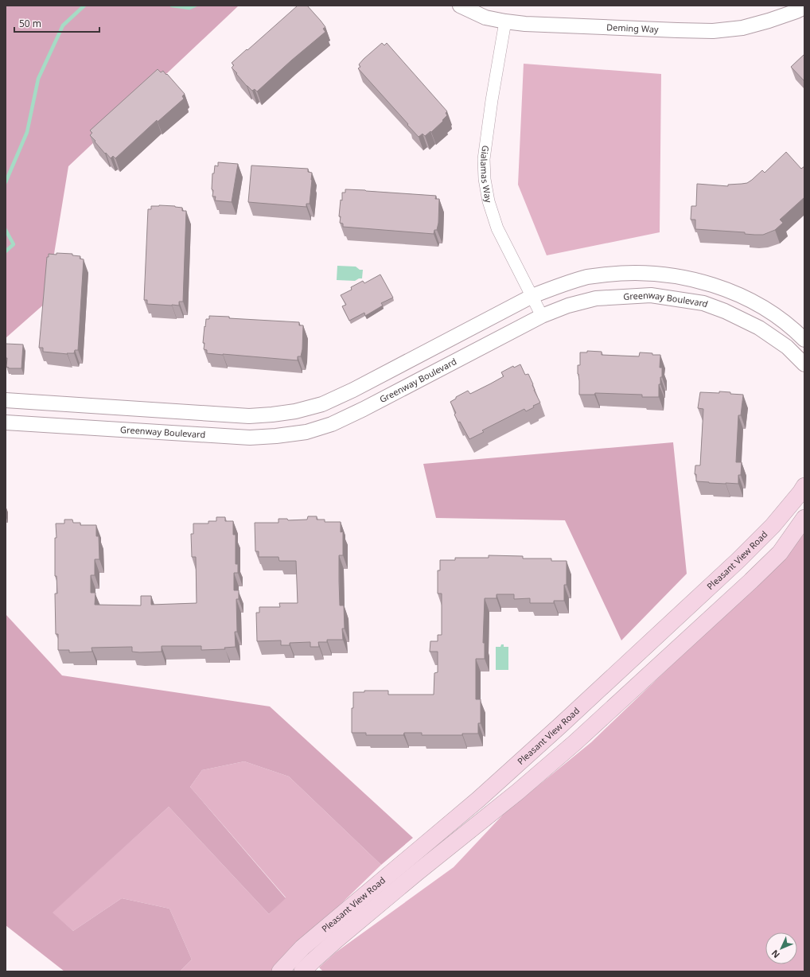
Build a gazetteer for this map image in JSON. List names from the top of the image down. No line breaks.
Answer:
{"streets":{"main road":["Pleasant View Road"],"street":["Deming Way","Gialamas Way","Greenway Boulevard"]},"crossings":[["Deming Way","Gialamas Way"],["Gialamas Way","Greenway Boulevard"]],"scale_bar":"50 m","north":"bottom left"}
